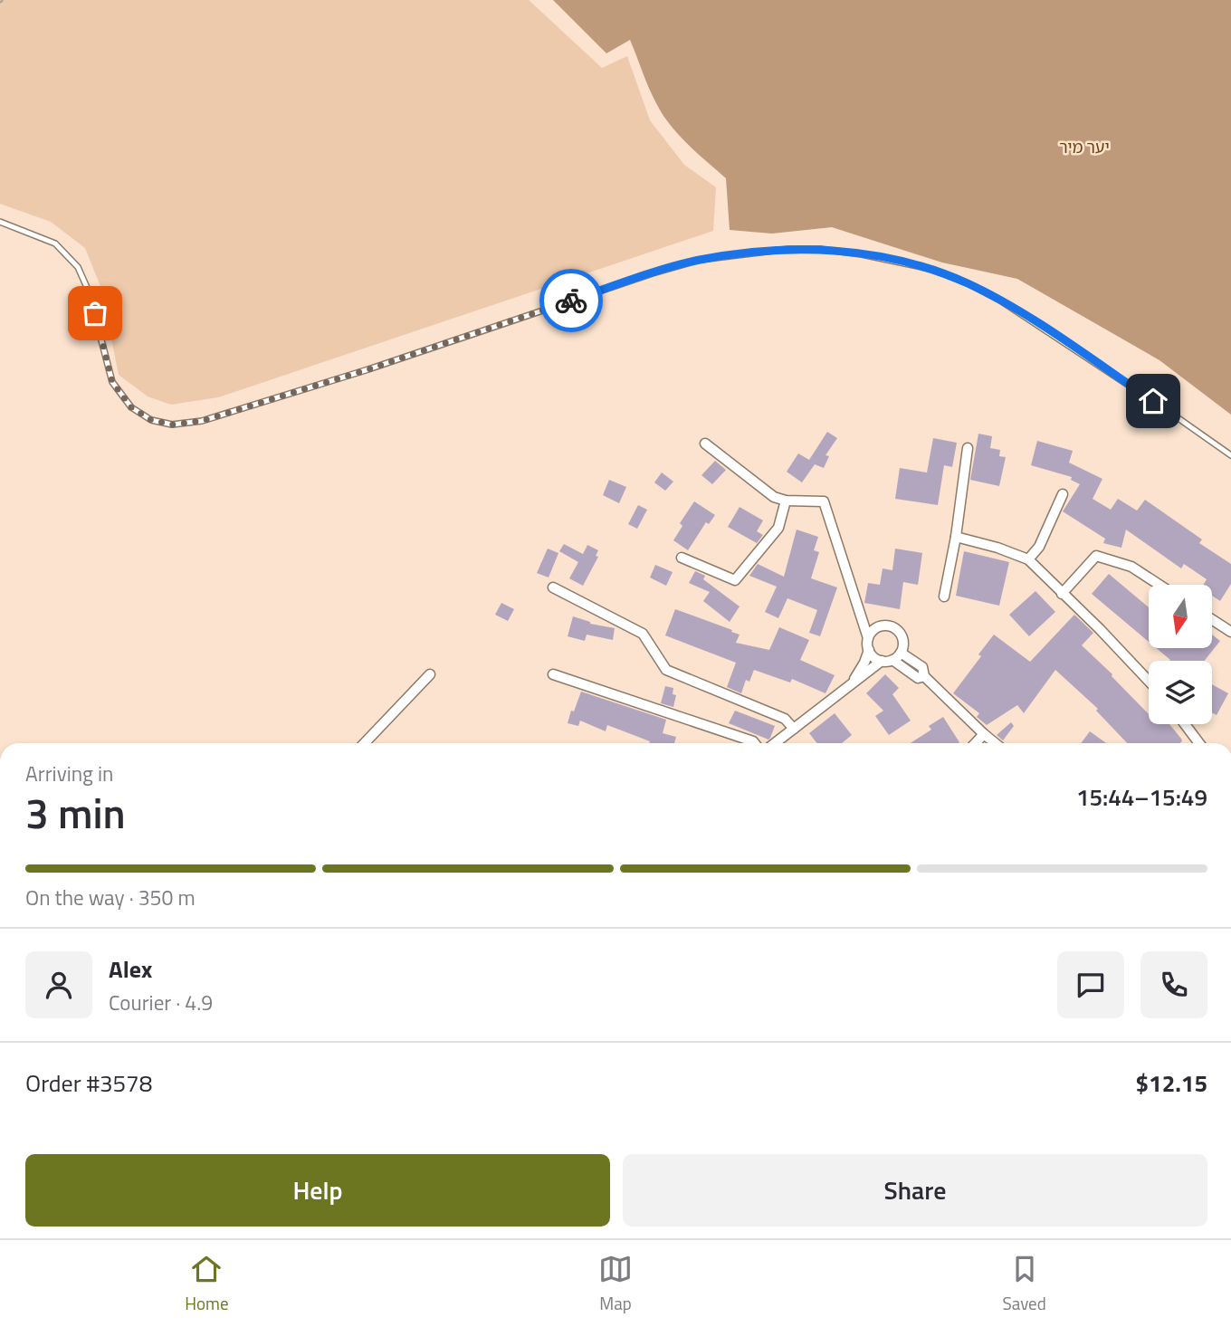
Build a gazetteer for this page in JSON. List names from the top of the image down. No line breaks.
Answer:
{"parks":["יער מיר"],"north":"bottom","page":{"heading":["3 min","Arriving in","15:44–15:49"],"panel":["Alex","Courier · 4.9","Order #3578","$12.15"],"bar":"On the way · 350 m","buttons":["Help","Share"],"tabs":["Home","Map","Saved"]}}
